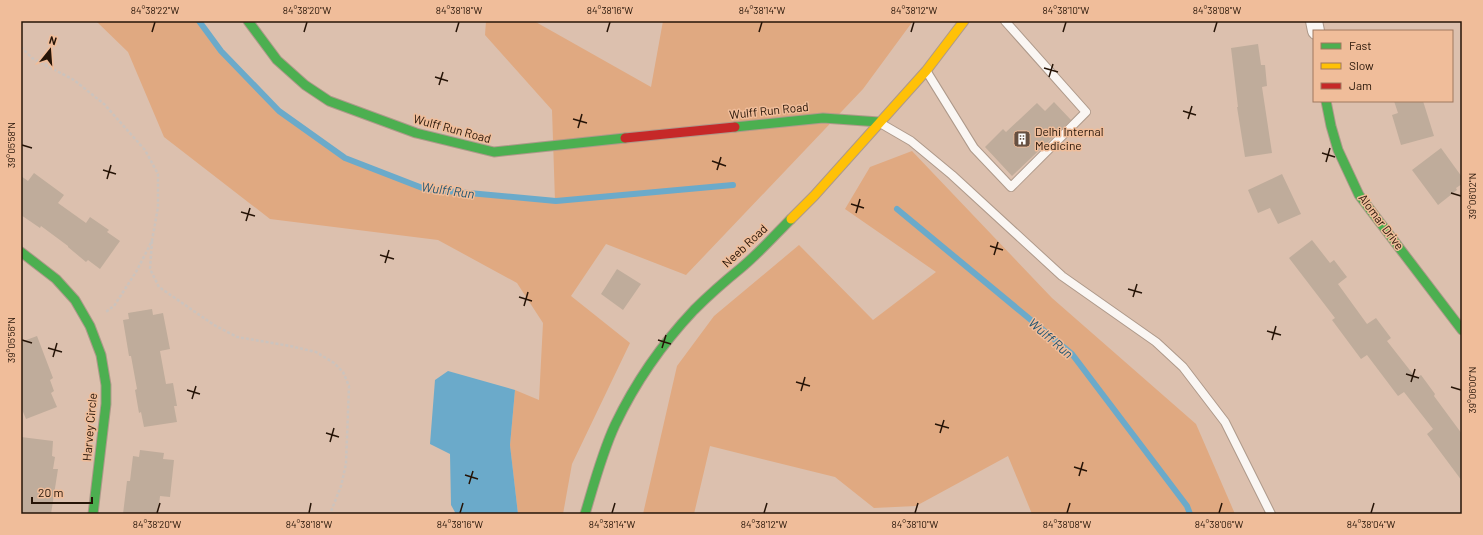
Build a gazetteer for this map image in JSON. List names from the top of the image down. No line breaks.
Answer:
{"streets":{"street":["Wulff Run Road","Alomar Drive","Neeb Road","Harvey Circle"]},"crossings":[["Wulff Run Road","Neeb Road"]],"water":["Wulff Run"],"places":{"building":["Delhi Internal Medicine"]},"legend":["Fast","Slow","Jam"],"scale_bar":"20 m","north":"top","coordinates":["84°38'22\"W","84°38'20\"W","84°38'18\"W","84°38'16\"W","84°38'14\"W","84°38'12\"W","84°38'10\"W","84°38'08\"W","39°05'58\"N","39°06'02\"N","39°05'56\"N","39°06'00\"N","84°38'06\"W","84°38'04\"W"]}
